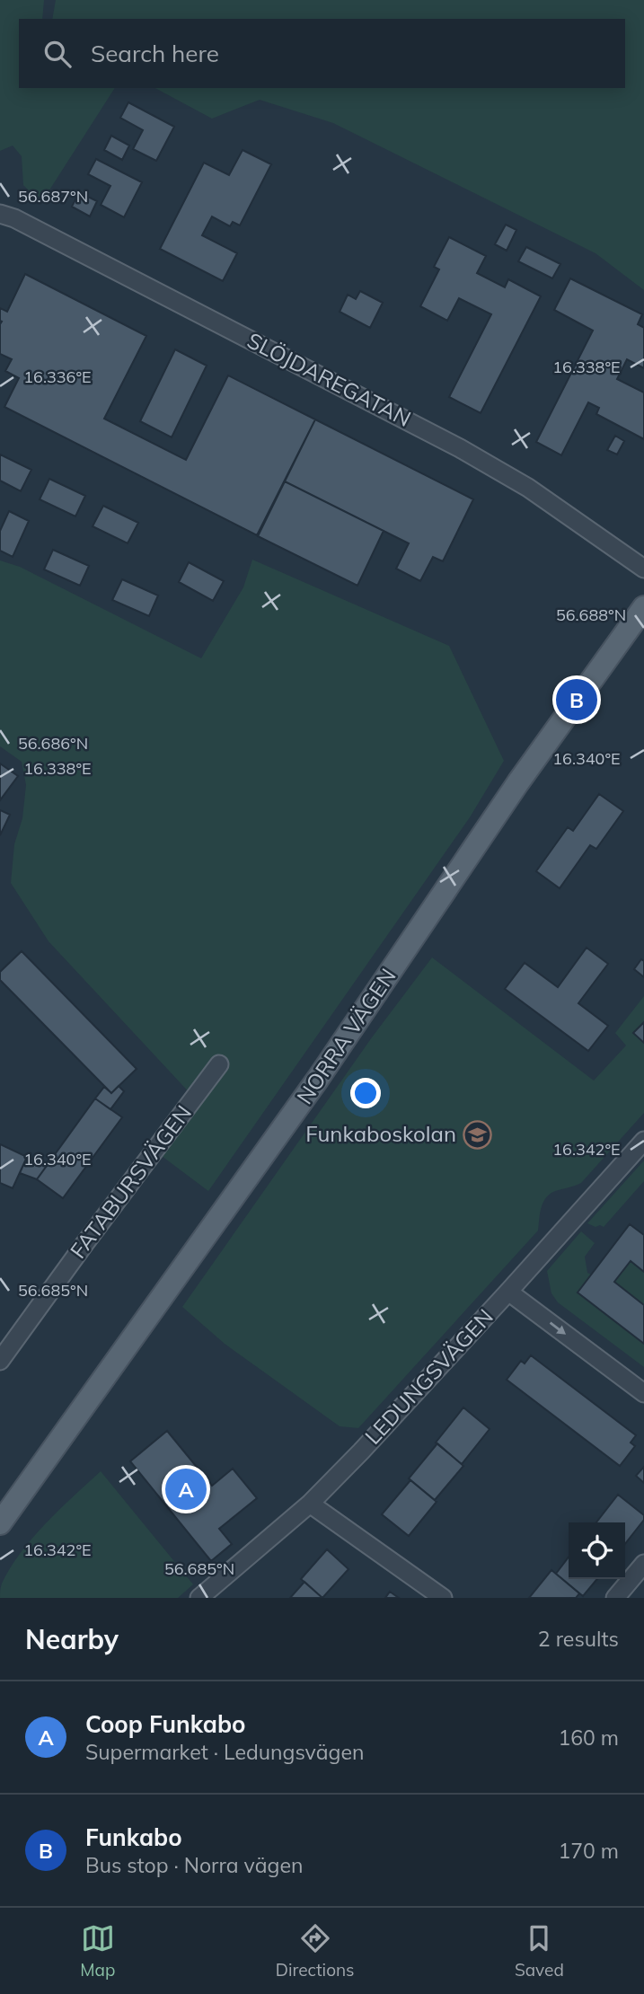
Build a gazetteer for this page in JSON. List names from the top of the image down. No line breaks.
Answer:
{"streets":{"main road":["NORRA VÄGEN"],"street":["SLÖJDAREGATAN","FATABURSVÄGEN","LEDUNGSVÄGEN"]},"places":{"school or university":["Funkaboskolan"]},"page":{"search":"Search here","pins":["B","A"],"heading":["Nearby","2 results"],"list":[{"mark":"A","name":"Coop Funkabo","note":"Supermarket · Ledungsvägen","value":"160 m"},{"mark":"B","name":"Funkabo","note":"Bus stop · Norra vägen","value":"170 m"}],"nav":["Map","Directions","Saved"]},"coordinates":["56.687°N","16.338°E","16.336°E","56.688°N","56.686°N","16.340°E","16.342°E","56.685°N"]}
